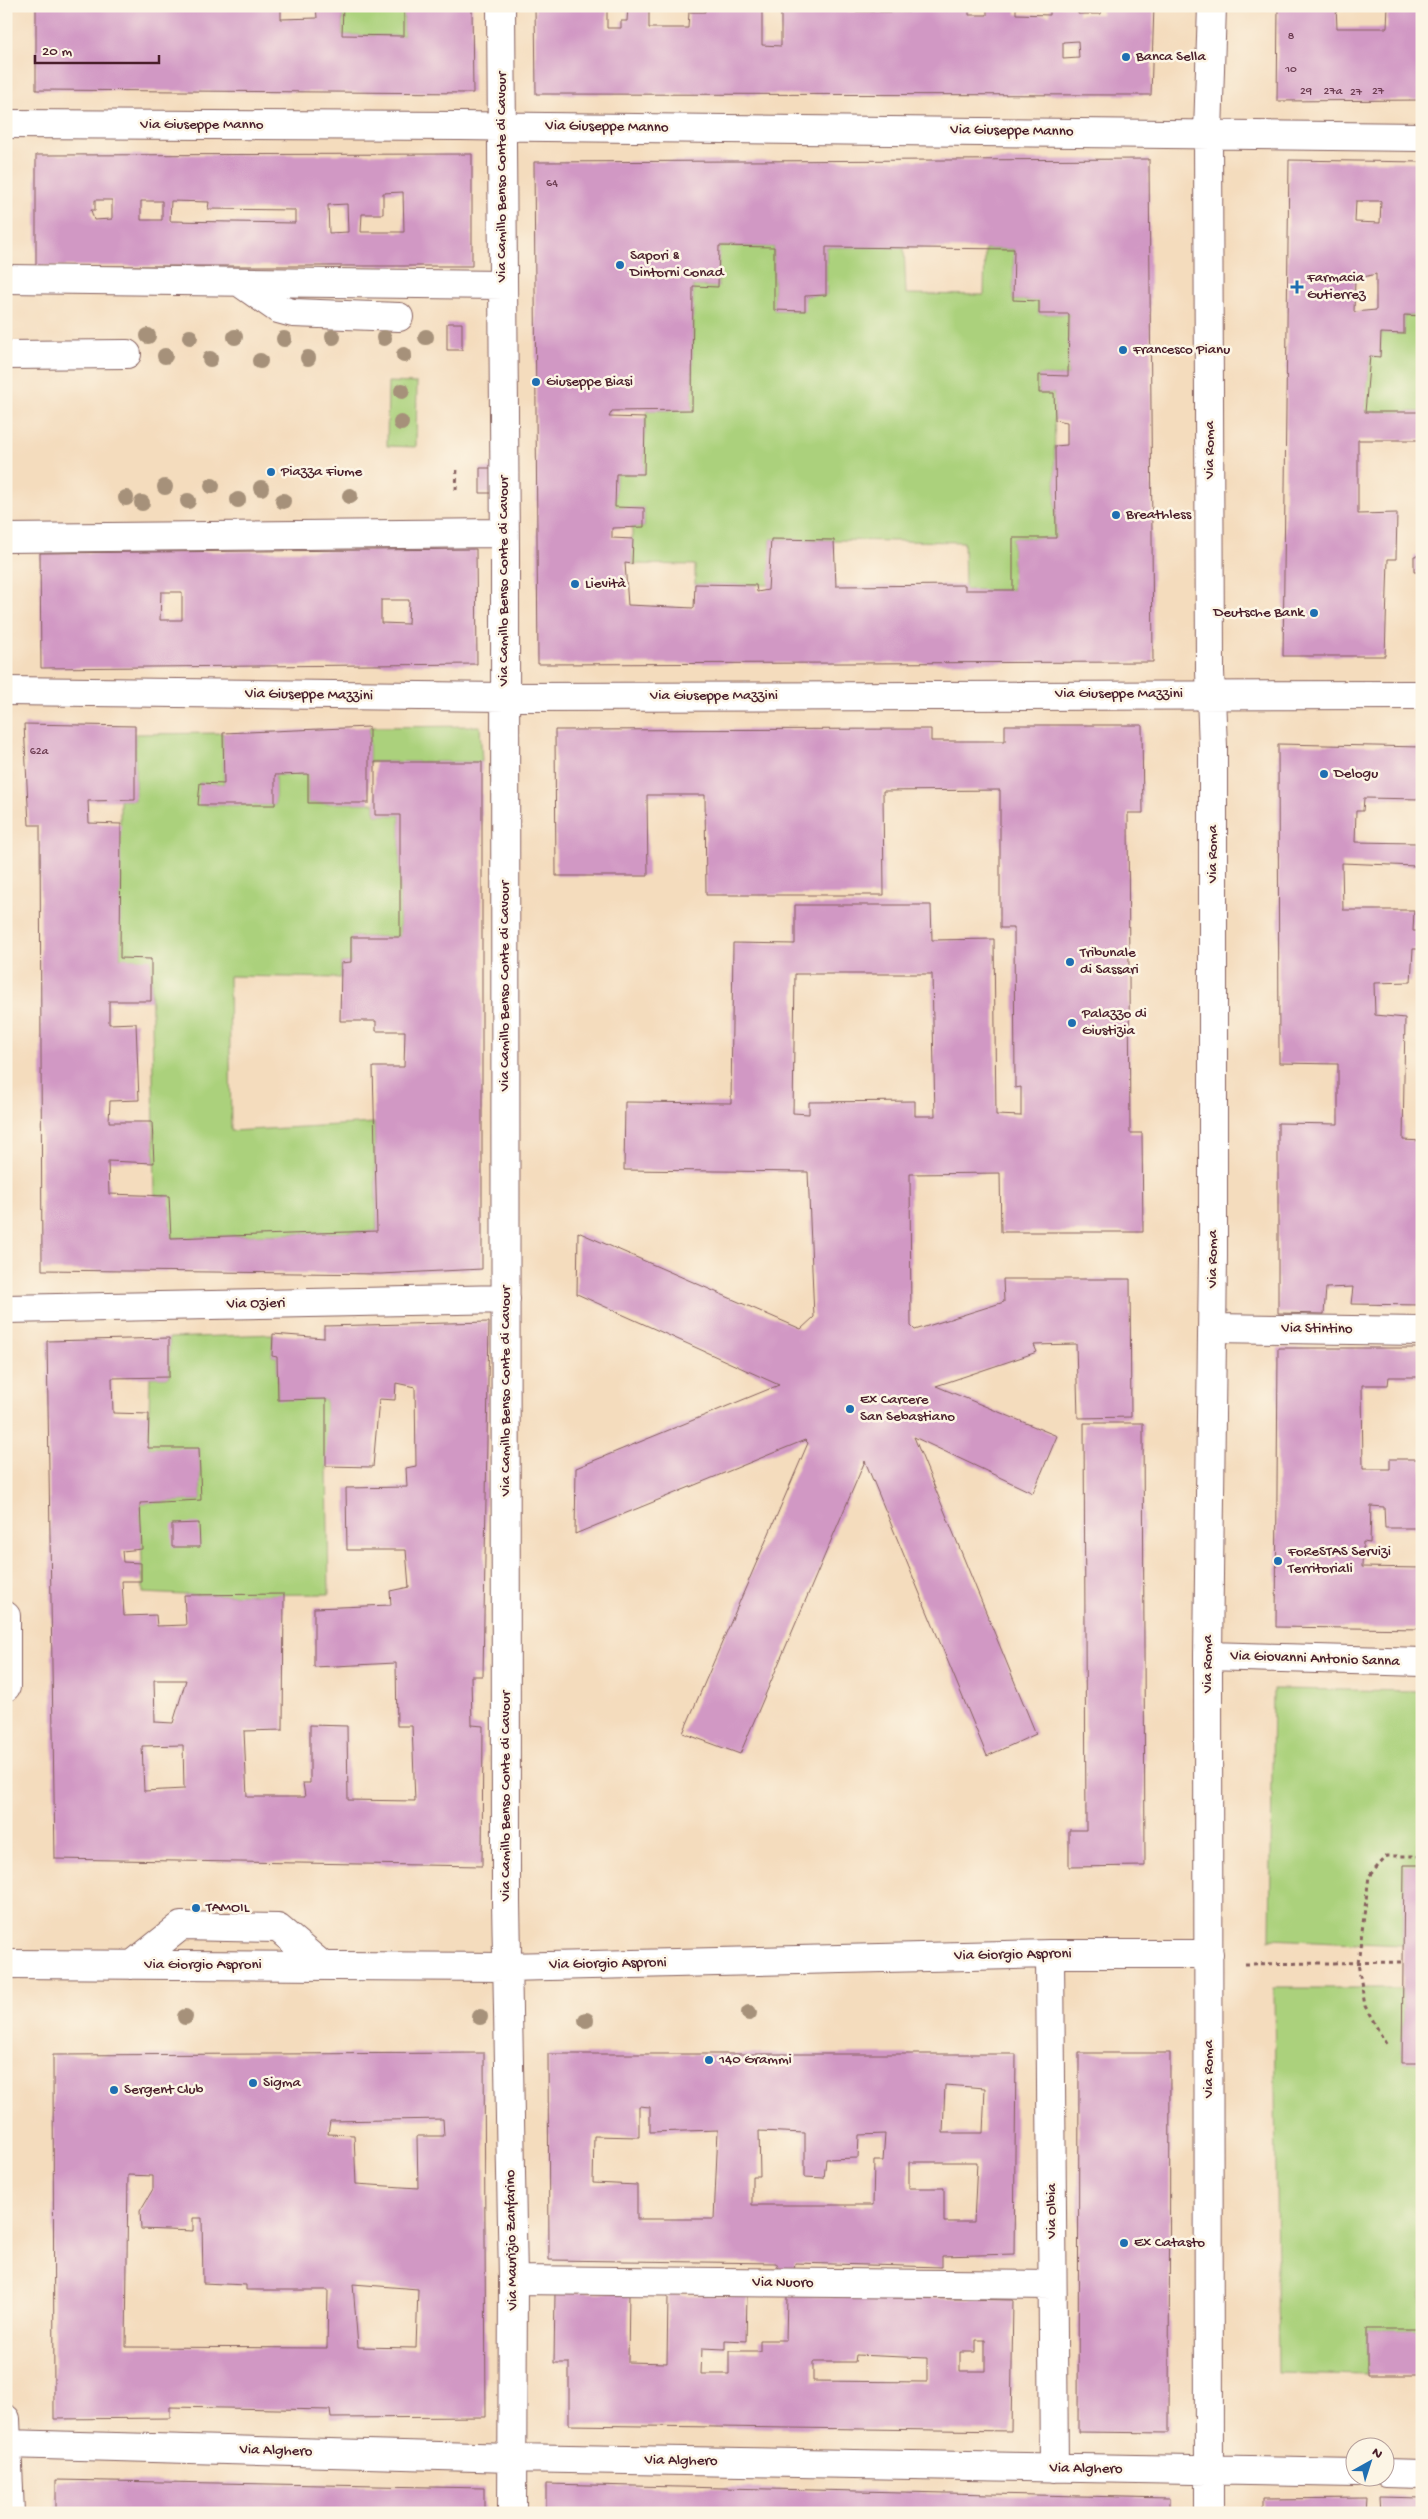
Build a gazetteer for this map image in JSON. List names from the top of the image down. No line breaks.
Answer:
{"streets":{"street":["Via Giuseppe Manno","Via Camillo Benso Conte di Cavour","Via Roma","Via Giuseppe Mazzini","Via Ozieri","Via Stintino","Via Giovanni Antonio Sanna","Via Giorgio Asproni","Via Olbia","Via Maurizio Zanfarino","Via Nuoro","Via Alghero"]},"crossings":[["Via Giuseppe Manno","Via Camillo Benso Conte di Cavour"],["Via Giuseppe Manno","Via Roma"],["Via Camillo Benso Conte di Cavour","Via Giuseppe Mazzini"],["Via Camillo Benso Conte di Cavour","Via Ozieri"],["Via Camillo Benso Conte di Cavour","Via Giorgio Asproni"],["Via Camillo Benso Conte di Cavour","Via Maurizio Zanfarino"],["Via Roma","Via Giuseppe Mazzini"],["Via Roma","Via Stintino"],["Via Roma","Via Giovanni Antonio Sanna"],["Via Roma","Via Giorgio Asproni"],["Via Roma","Via Alghero"],["Via Giorgio Asproni","Via Olbia"],["Via Giorgio Asproni","Via Maurizio Zanfarino"],["Via Olbia","Via Nuoro"],["Via Olbia","Via Alghero"],["Via Maurizio Zanfarino","Via Nuoro"],["Via Maurizio Zanfarino","Via Alghero"]],"places":{"other":["Banca Sella","Sapori & Dintorni Conad","Francesco Pianu","Giuseppe Biasi","Piazza Fiume","Breathless","Lievità","Deutsche Bank","Delogu","Tribunale di Sassari","Palazzo di Giustizia","Ex Carcere San Sebastiano","FoReSTAS Servizi Territoriali","TAMOIL","140 Grammi","Sigma","Sergent Club","Ex Catasto"],"health":["Farmacia Gutierrez"]},"house_numbers":["8","10","29","27a","27","27","64","62a"],"scale_bar":"20 m","north":"top right"}
